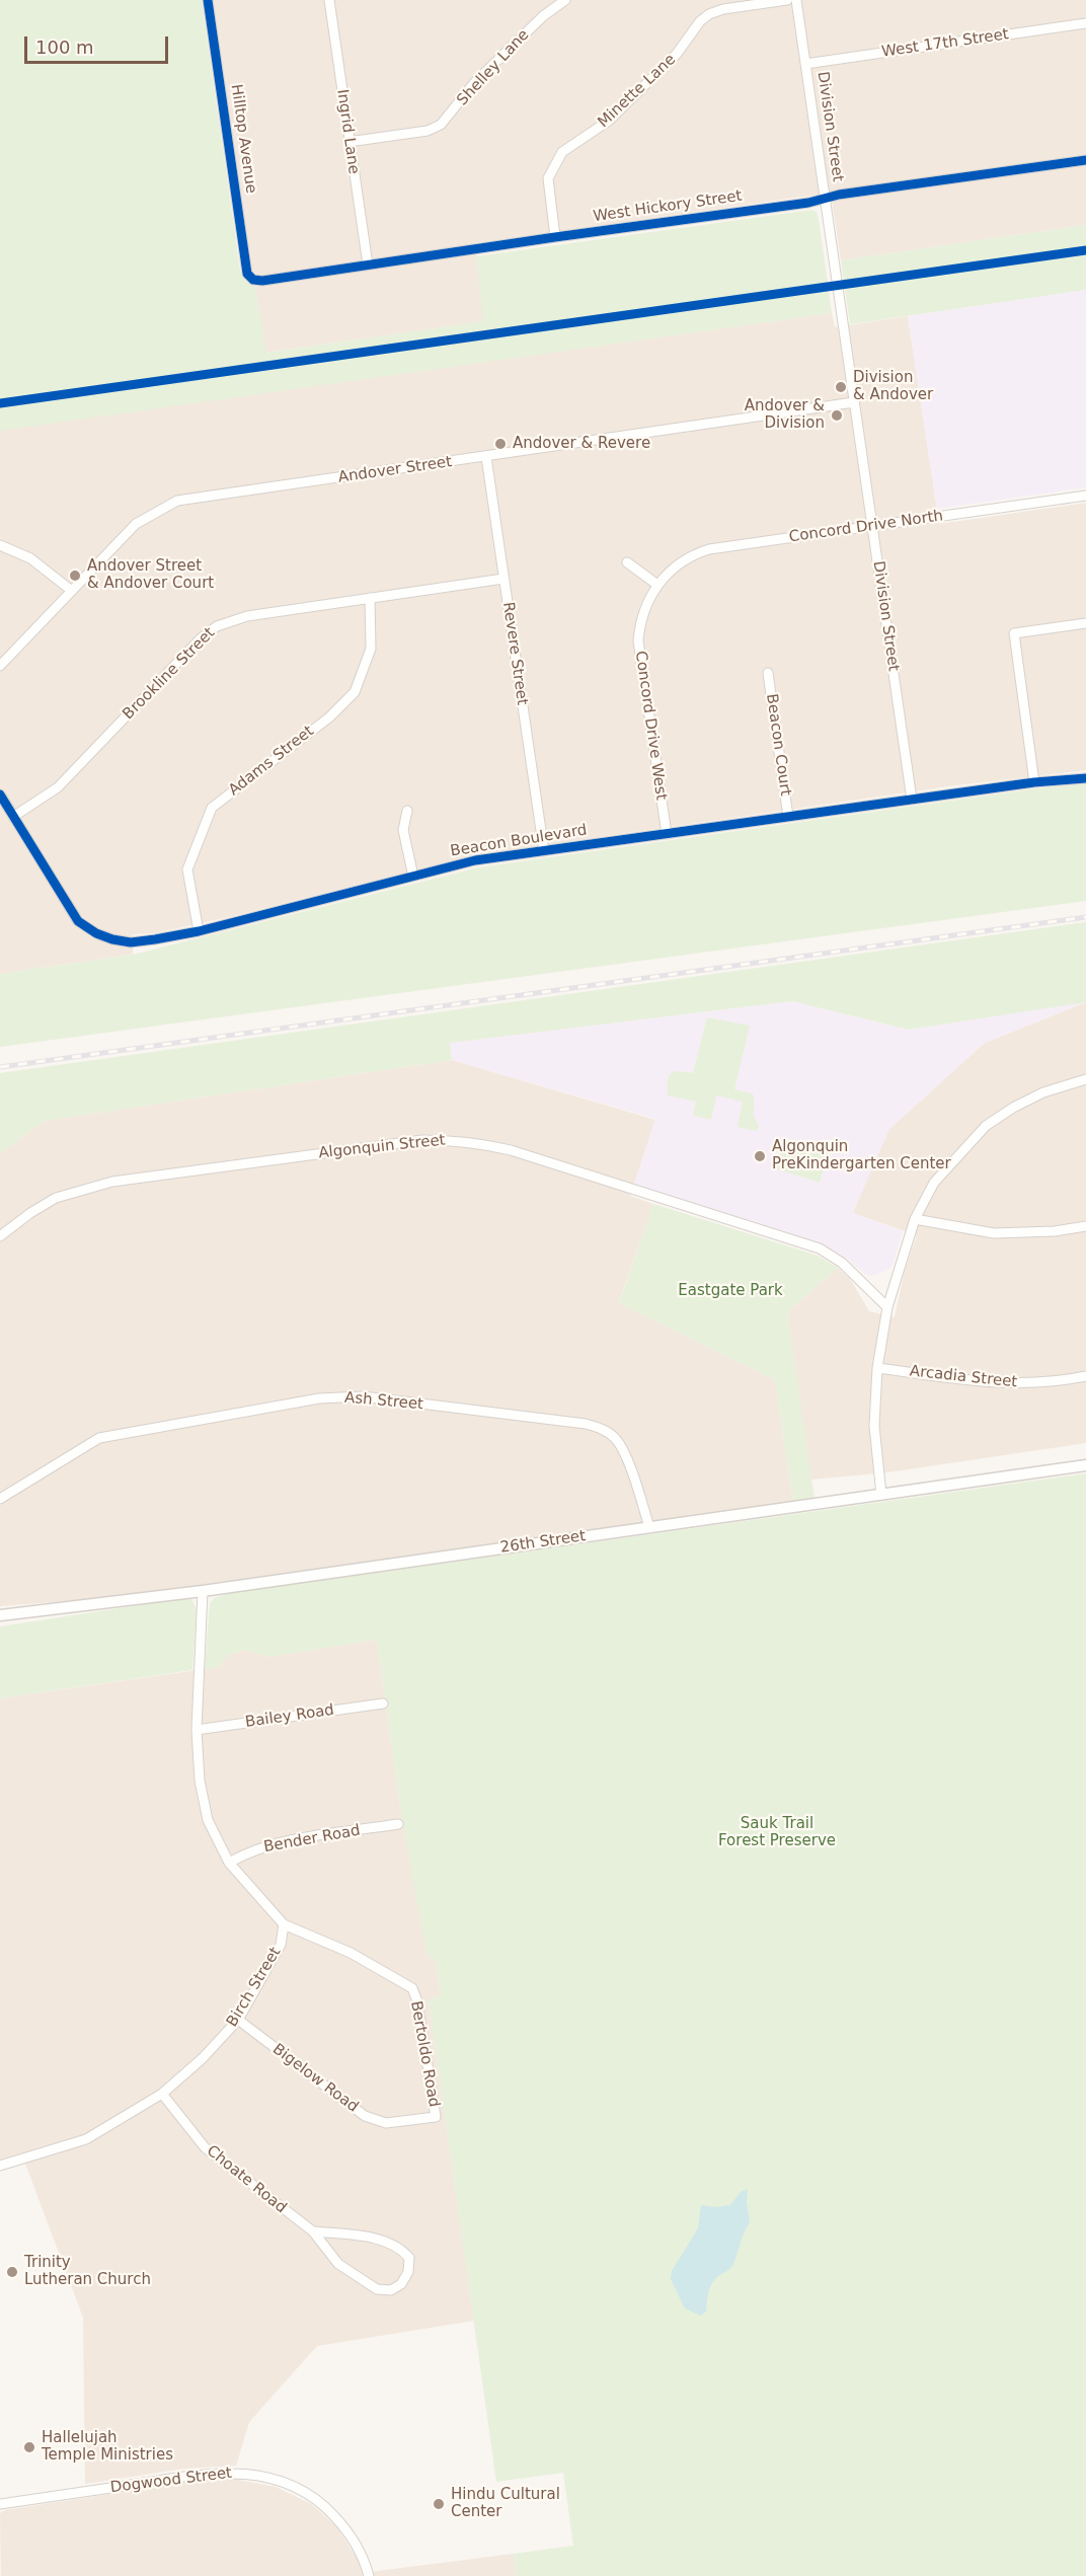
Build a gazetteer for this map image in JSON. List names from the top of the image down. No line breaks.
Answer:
{"streets":{"street":["West 17th Street","Shelley Lane","Minette Lane","Division Street","Ingrid Lane","Hilltop Avenue","West Hickory Street","Andover Street","Concord Drive North","Revere Street","Brookline Street","Concord Drive West","Beacon Court","Adams Street","Beacon Boulevard","Algonquin Street","Arcadia Street","Ash Street","26th Street","Bailey Road","Bender Road","Birch Street","Bertoldo Road","Bigelow Road","Choate Road","Dogwood Street"]},"crossings":[["West 17th Street","Division Street"],["Shelley Lane","Ingrid Lane"],["Minette Lane","West Hickory Street"],["Division Street","West Hickory Street"],["Division Street","Andover Street"],["Division Street","Concord Drive North"],["Division Street","Beacon Boulevard"],["Ingrid Lane","West Hickory Street"],["Hilltop Avenue","West Hickory Street"],["Andover Street","Revere Street"],["Concord Drive North","Concord Drive West"],["Revere Street","Brookline Street"],["Revere Street","Beacon Boulevard"],["Brookline Street","Adams Street"],["Brookline Street","Beacon Boulevard"],["Concord Drive West","Beacon Boulevard"],["Beacon Court","Beacon Boulevard"],["Adams Street","Beacon Boulevard"],["Ash Street","26th Street"],["Birch Street","Bertoldo Road"],["Birch Street","Bigelow Road"],["Birch Street","Choate Road"],["Bertoldo Road","Bigelow Road"]],"parks":["Eastgate Park","Sauk Trail Forest Preserve"],"places":["Division & Andover","Andover & Division","Andover & Revere","Andover Street & Andover Court","Algonquin PreKindergarten Center","Trinity Lutheran Church","Hallelujah Temple Ministries","Hindu Cultural Center"],"scale_bar":"100 m"}
